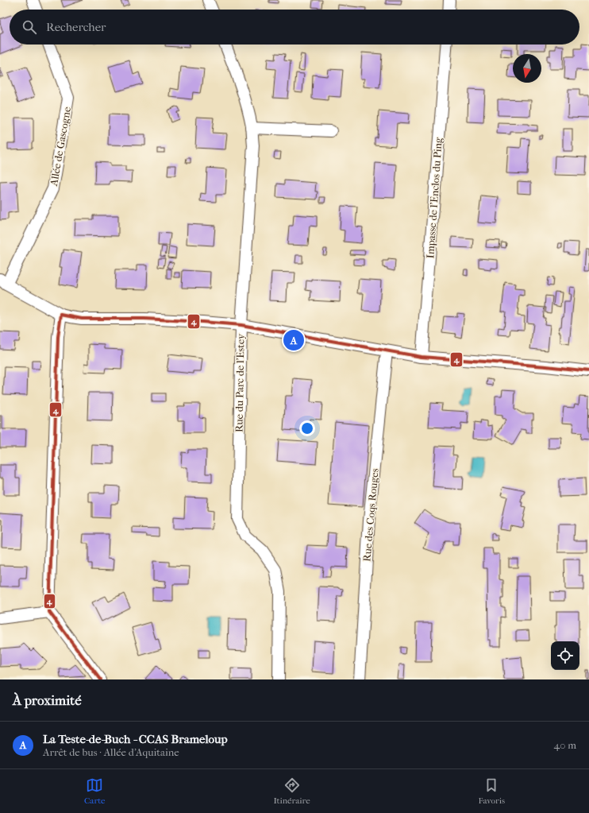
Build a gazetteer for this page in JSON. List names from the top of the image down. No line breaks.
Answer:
{"streets":{"street":["Allée de Gascogne","Impasse de l'Enclos du Ping","Rue du Parc de l'Estey","Rue des Coqs Rouges"]},"lines":["transit line 4"],"north":"bottom","page":{"search":"Rechercher","pins":"A","heading":"À proximité","list":[{"mark":"A","name":"La Teste-de-Buch - CCAS Brameloup","note":"Arrêt de bus · Allée d'Aquitaine","value":"40 m"}],"nav":["Carte","Itinéraire","Favoris"]}}
